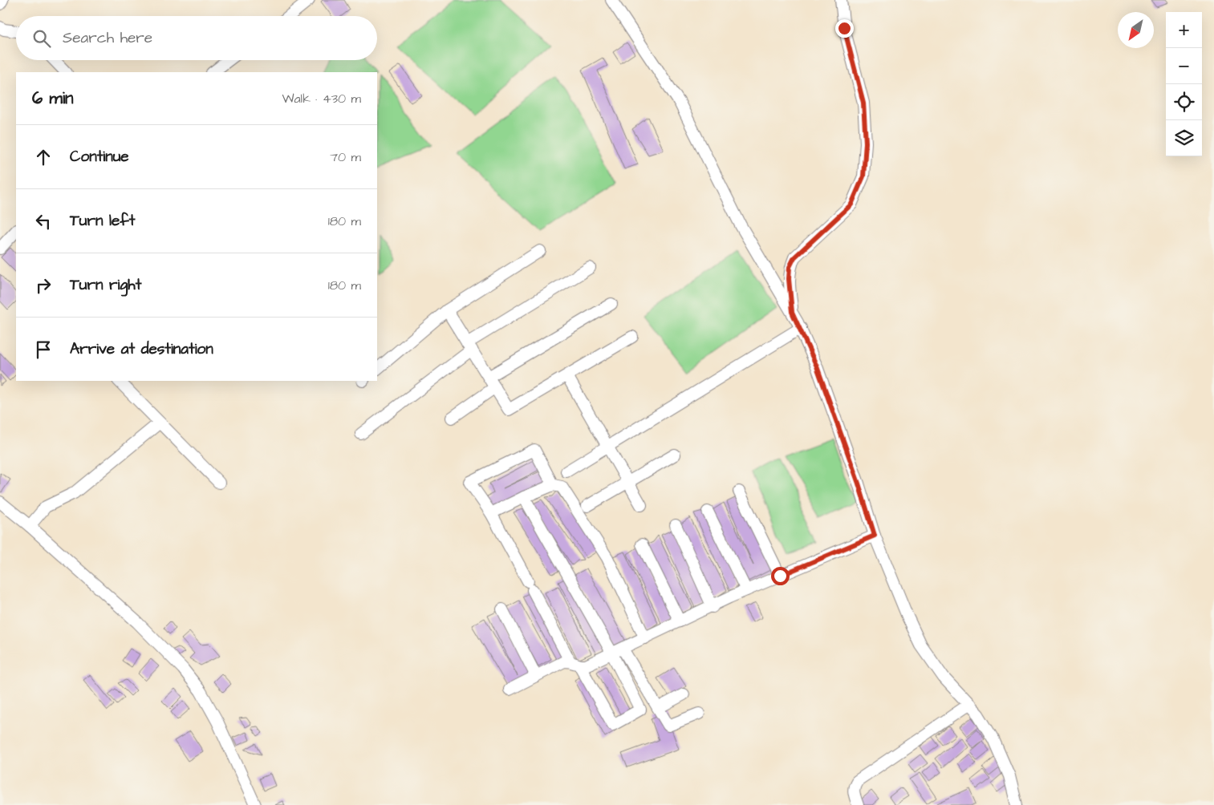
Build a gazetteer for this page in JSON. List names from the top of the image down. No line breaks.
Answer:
{"north":"bottom left","page":{"map_buttons":["+","−"],"search":"Search here","heading":["6 min","Walk · 430 m"],"list":[["Continue","70 m"],["Turn left","180 m"],["Turn right","180 m"],"Arrive at destination"]}}
